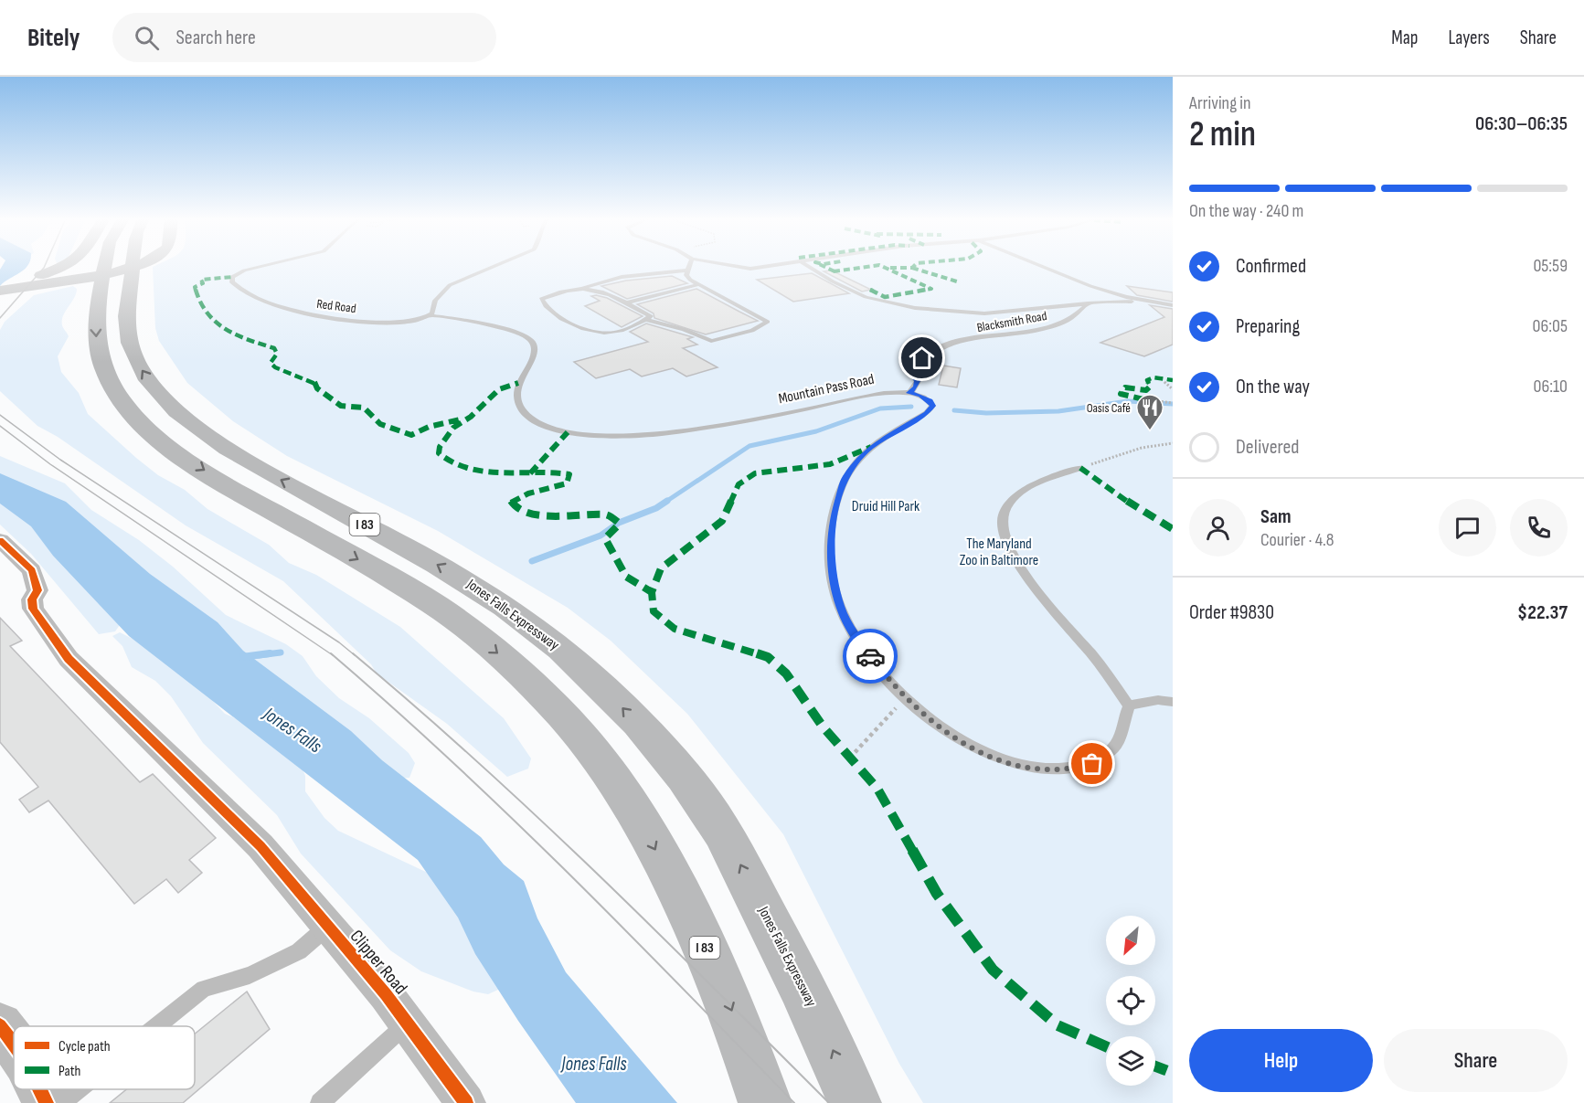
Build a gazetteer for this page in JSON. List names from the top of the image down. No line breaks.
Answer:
{"streets":{"highway":["I 83","Jones Falls Expressway"],"street":["Clipper Road"],"lane":["Red Road","Blacksmith Road","Mountain Pass Road"]},"crossings":[["Red Road","Mountain Pass Road"],["Blacksmith Road","Mountain Pass Road"]],"water":["Jones Falls"],"parks":["Druid Hill Park","The Maryland Zoo in Baltimore"],"places":{"restaurant":["Oasis Café"]},"legend":["Cycle path","Path"],"north":"bottom left","page":{"header":"Bitely","search":"Search here","nav":["Map","Layers","Share"],"heading":["2 min","Arriving in","06:30–06:35"],"panel":["Sam","Courier · 4.8","Order #9830","$22.37"],"bar":"On the way · 240 m","list":[["Confirmed","05:59"],["Preparing","06:05"],["On the way","06:10"],"Delivered"],"buttons":["Help","Share"]}}
